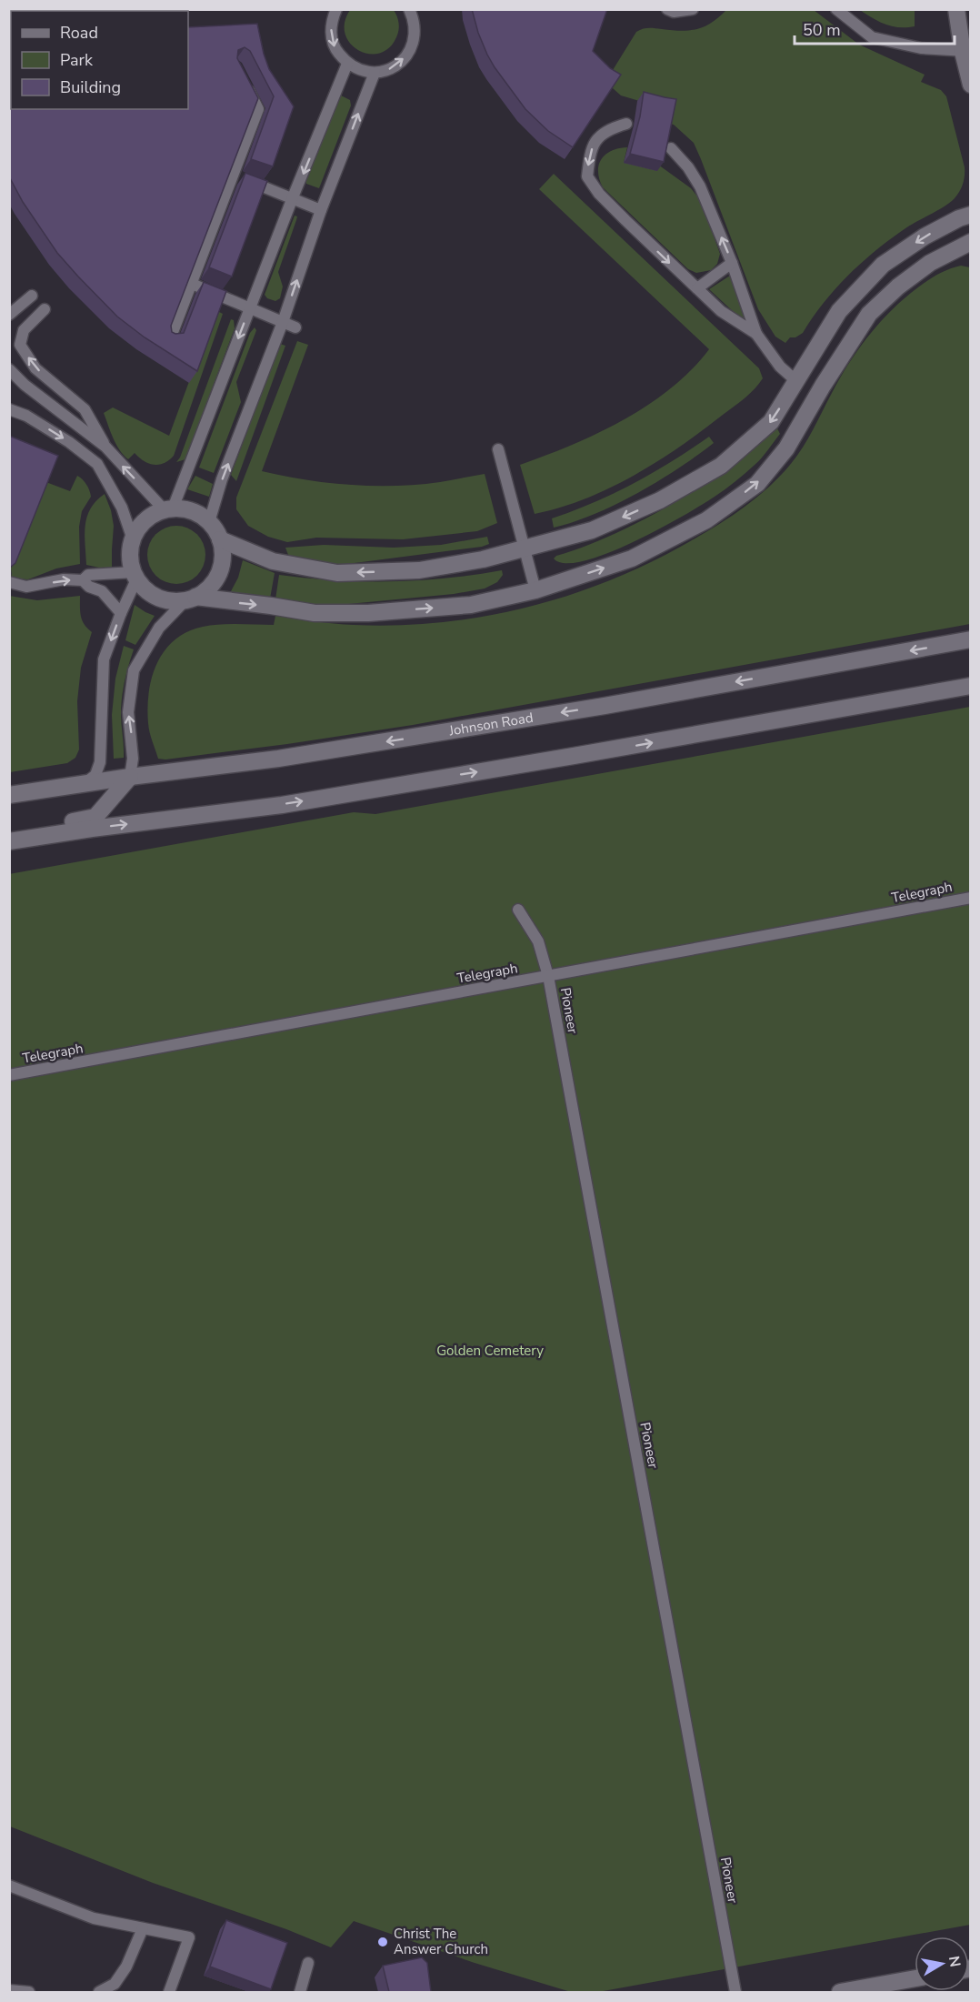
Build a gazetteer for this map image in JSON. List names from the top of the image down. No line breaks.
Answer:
{"streets":{"street":["Johnson Road"],"lane":["Telegraph","Pioneer"]},"crossings":[["Telegraph","Pioneer"]],"parks":["Golden Cemetery"],"places":["Christ The Answer Church"],"legend":["Road","Park","Building"],"scale_bar":"50 m","north":"right"}
